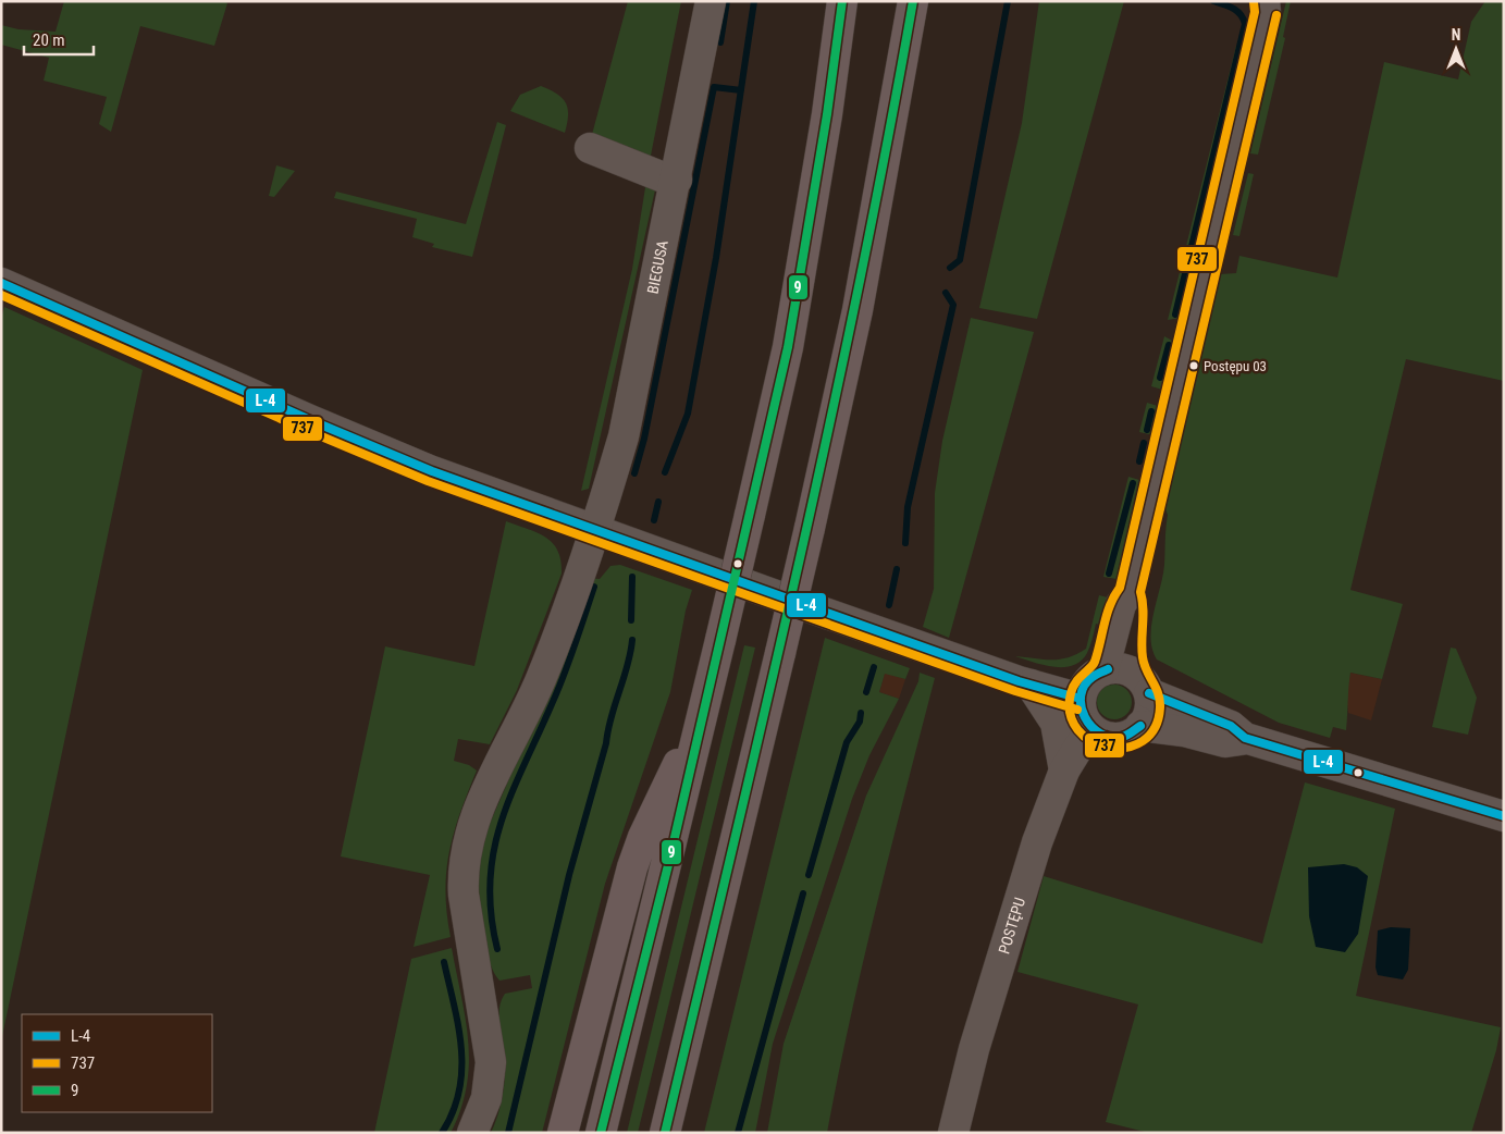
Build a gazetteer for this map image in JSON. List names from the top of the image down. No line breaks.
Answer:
{"streets":{"street":["BIEGUSA","POSTĘPU"]},"places":["Postępu 03"],"lines":["transit line 9","transit line 737","transit line L-4"],"legend":["L-4","737","9"],"scale_bar":"20 m","north":"top"}
